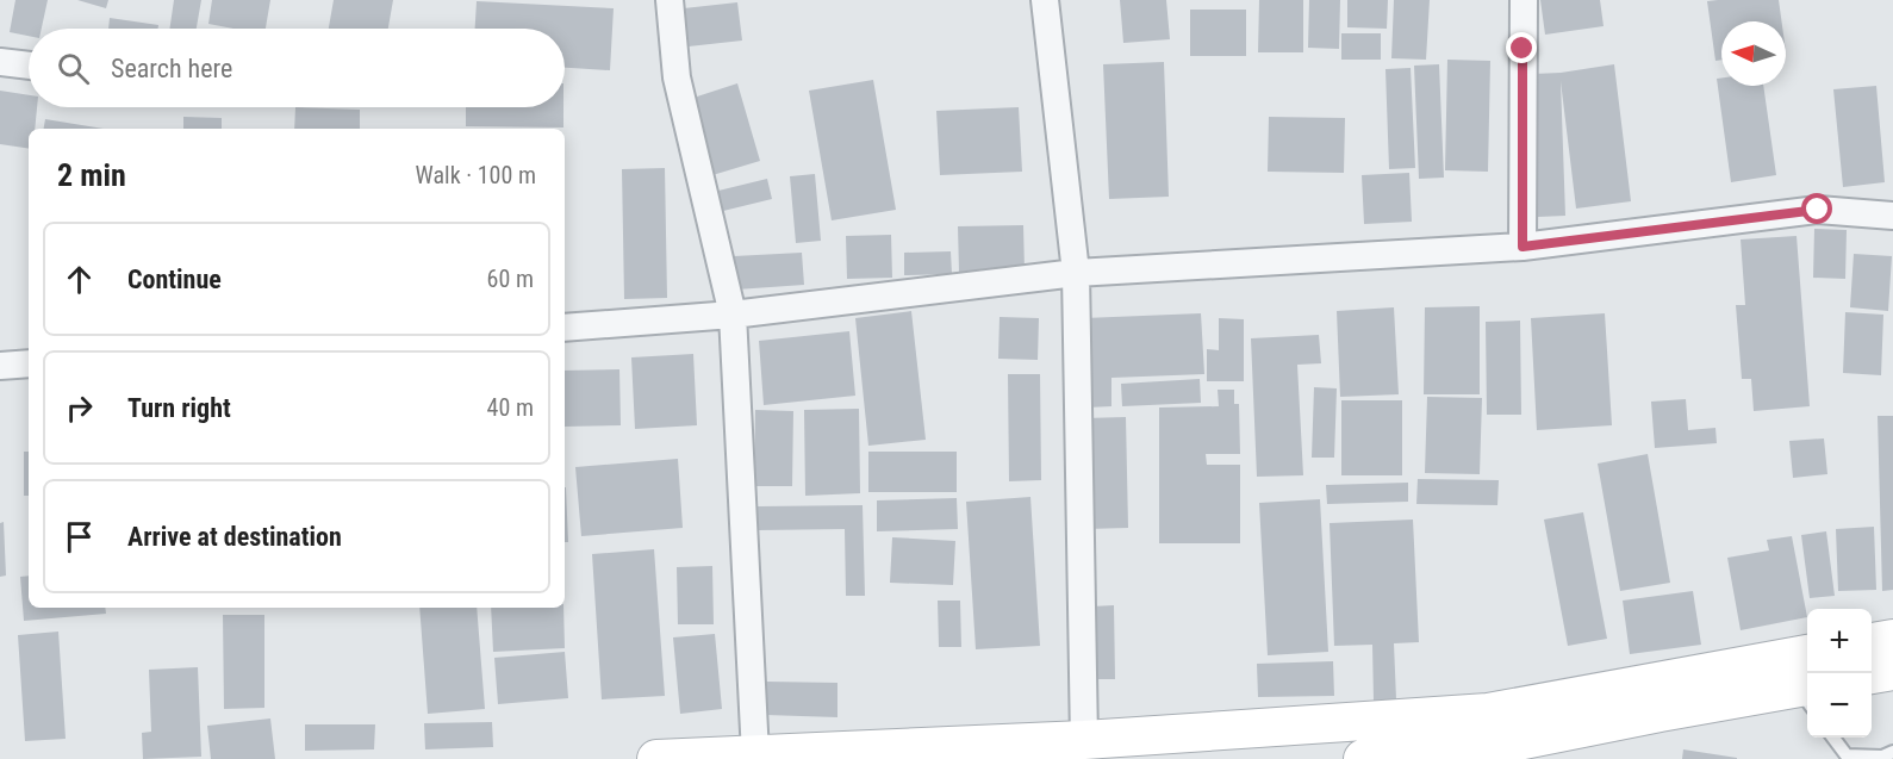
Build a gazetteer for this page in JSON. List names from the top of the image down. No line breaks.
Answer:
{"north":"left","page":{"search":"Search here","heading":["2 min","Walk · 100 m"],"list":[["Continue","60 m"],["Turn right","40 m"],"Arrive at destination"],"map_buttons":["+","−"]}}
